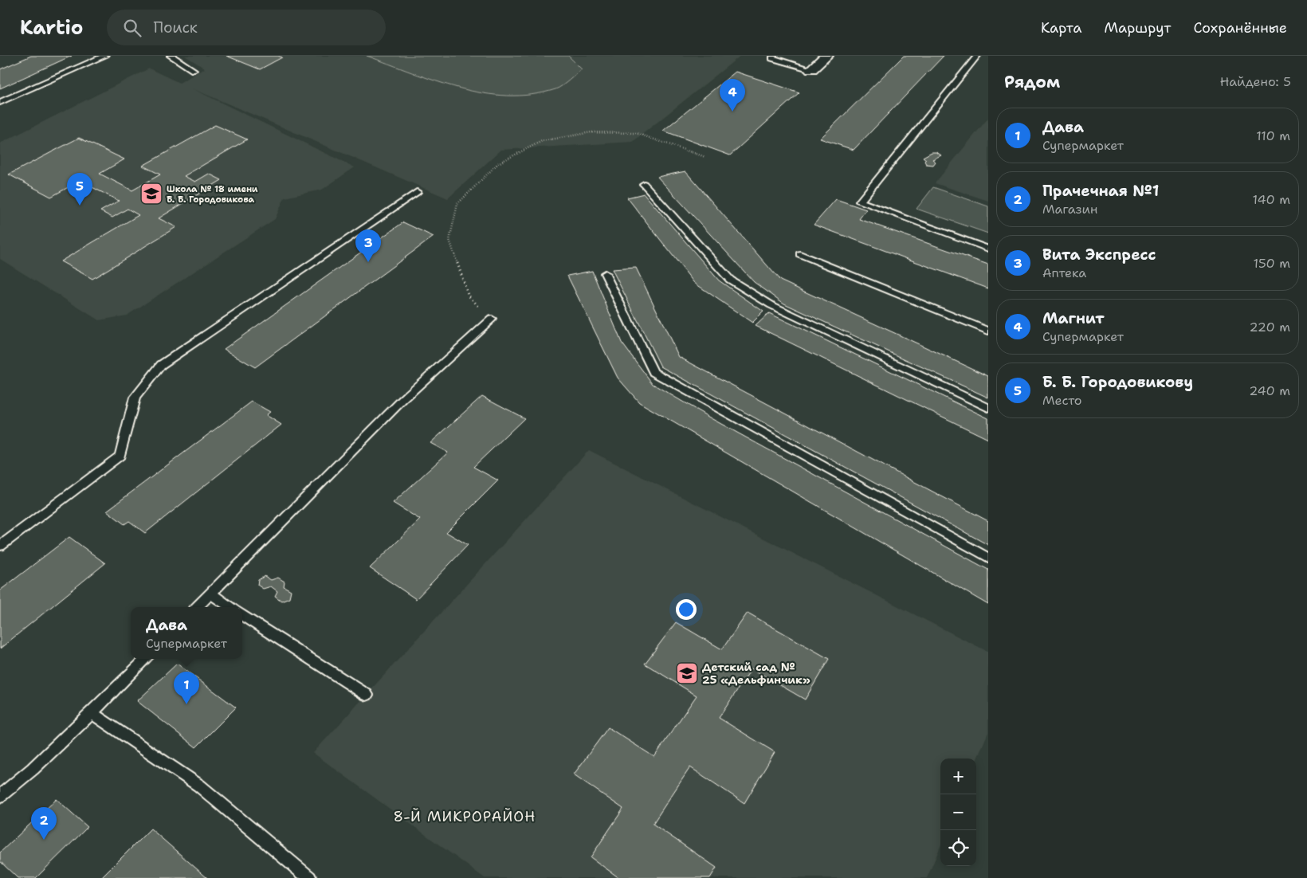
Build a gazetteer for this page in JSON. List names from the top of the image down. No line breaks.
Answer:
{"districts":["8-Й МИКРОРАЙОН"],"places":{"school or university":["Школа № 18 имени Б. Б. Городовикова","Детский сад № 25 «Дельфинчик»"]},"page":{"header":"Kartio","search":"Поиск","nav":["Карта","Маршрут","Сохранённые"],"heading":["Рядом","Найдено: 5"],"pins":["4","5","3","1","2"],"list":[{"mark":"1","name":"Дава","note":"Супермаркет","value":"110 m"},{"mark":"2","name":"Прачечная №1","note":"Магазин","value":"140 m"},{"mark":"3","name":"Вита Экспресс","note":"Аптека","value":"150 m"},{"mark":"4","name":"Магнит","note":"Супермаркет","value":"220 m"},{"mark":"5","name":"Б. Б. Городовикову","note":"Место","value":"240 m"}],"popup":["Дава","Супермаркет"],"map_buttons":["+","−"]}}
